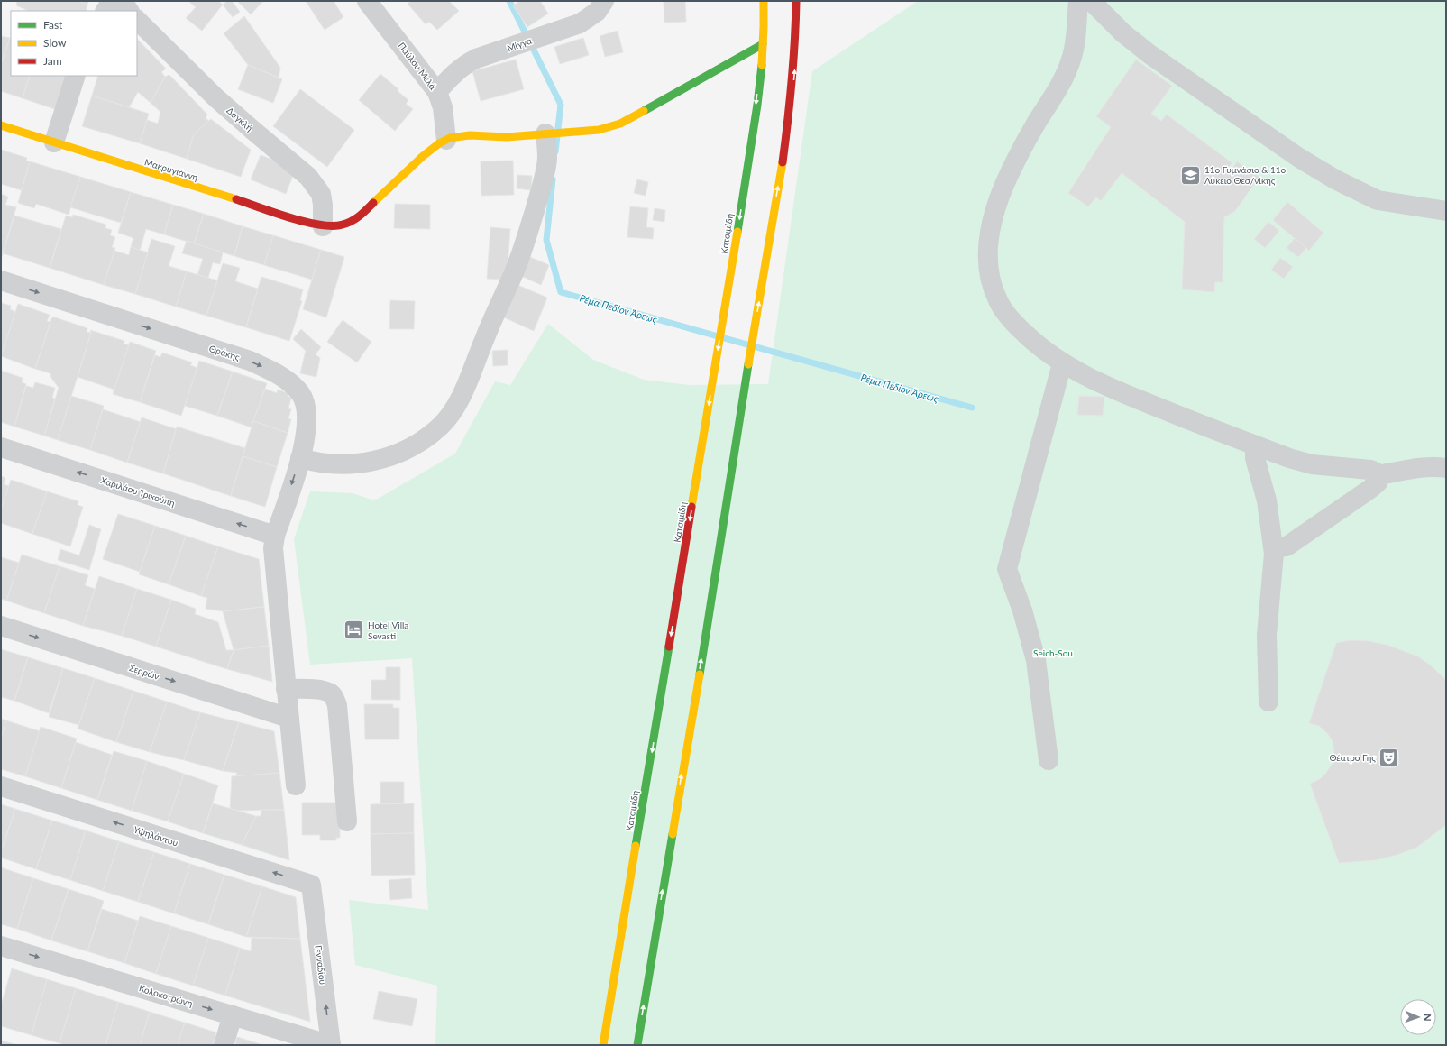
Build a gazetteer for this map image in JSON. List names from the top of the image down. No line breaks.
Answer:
{"streets":{"main road":["Μακρυγιάννη","Κατσιμίδη"],"street":["Μίγγα","Παύλου Μελά","Δαγκλή","Θράκης","Χαριλάου Τρικούπη","Σερρών","Υψηλάντου","Γενναδίου","Κολοκοτρώνη"]},"crossings":[["Μίγγα","Παύλου Μελά"],["Δαγκλή","Μακρυγιάννη"],["Θράκης","Χαριλάου Τρικούπη"],["Θράκης","Σερρών"],["Υψηλάντου","Γενναδίου"],["Γενναδίου","Κολοκοτρώνη"]],"one_way":["Χαριλάου Τρικούπη","Σερρών","Υψηλάντου","Γενναδίου","Κολοκοτρώνη"],"water":["Ρέμα Πεδίον Άρεως"],"parks":["Seich-Sou"],"places":{"school or university":["11ο Γυμνάσιο & 11ο Λύκειο Θεσ/νίκης"],"hotel":["Hotel Villa Sevasti"],"theatre":["Θέατρο Γης"]},"legend":["Fast","Slow","Jam"],"north":"right"}
